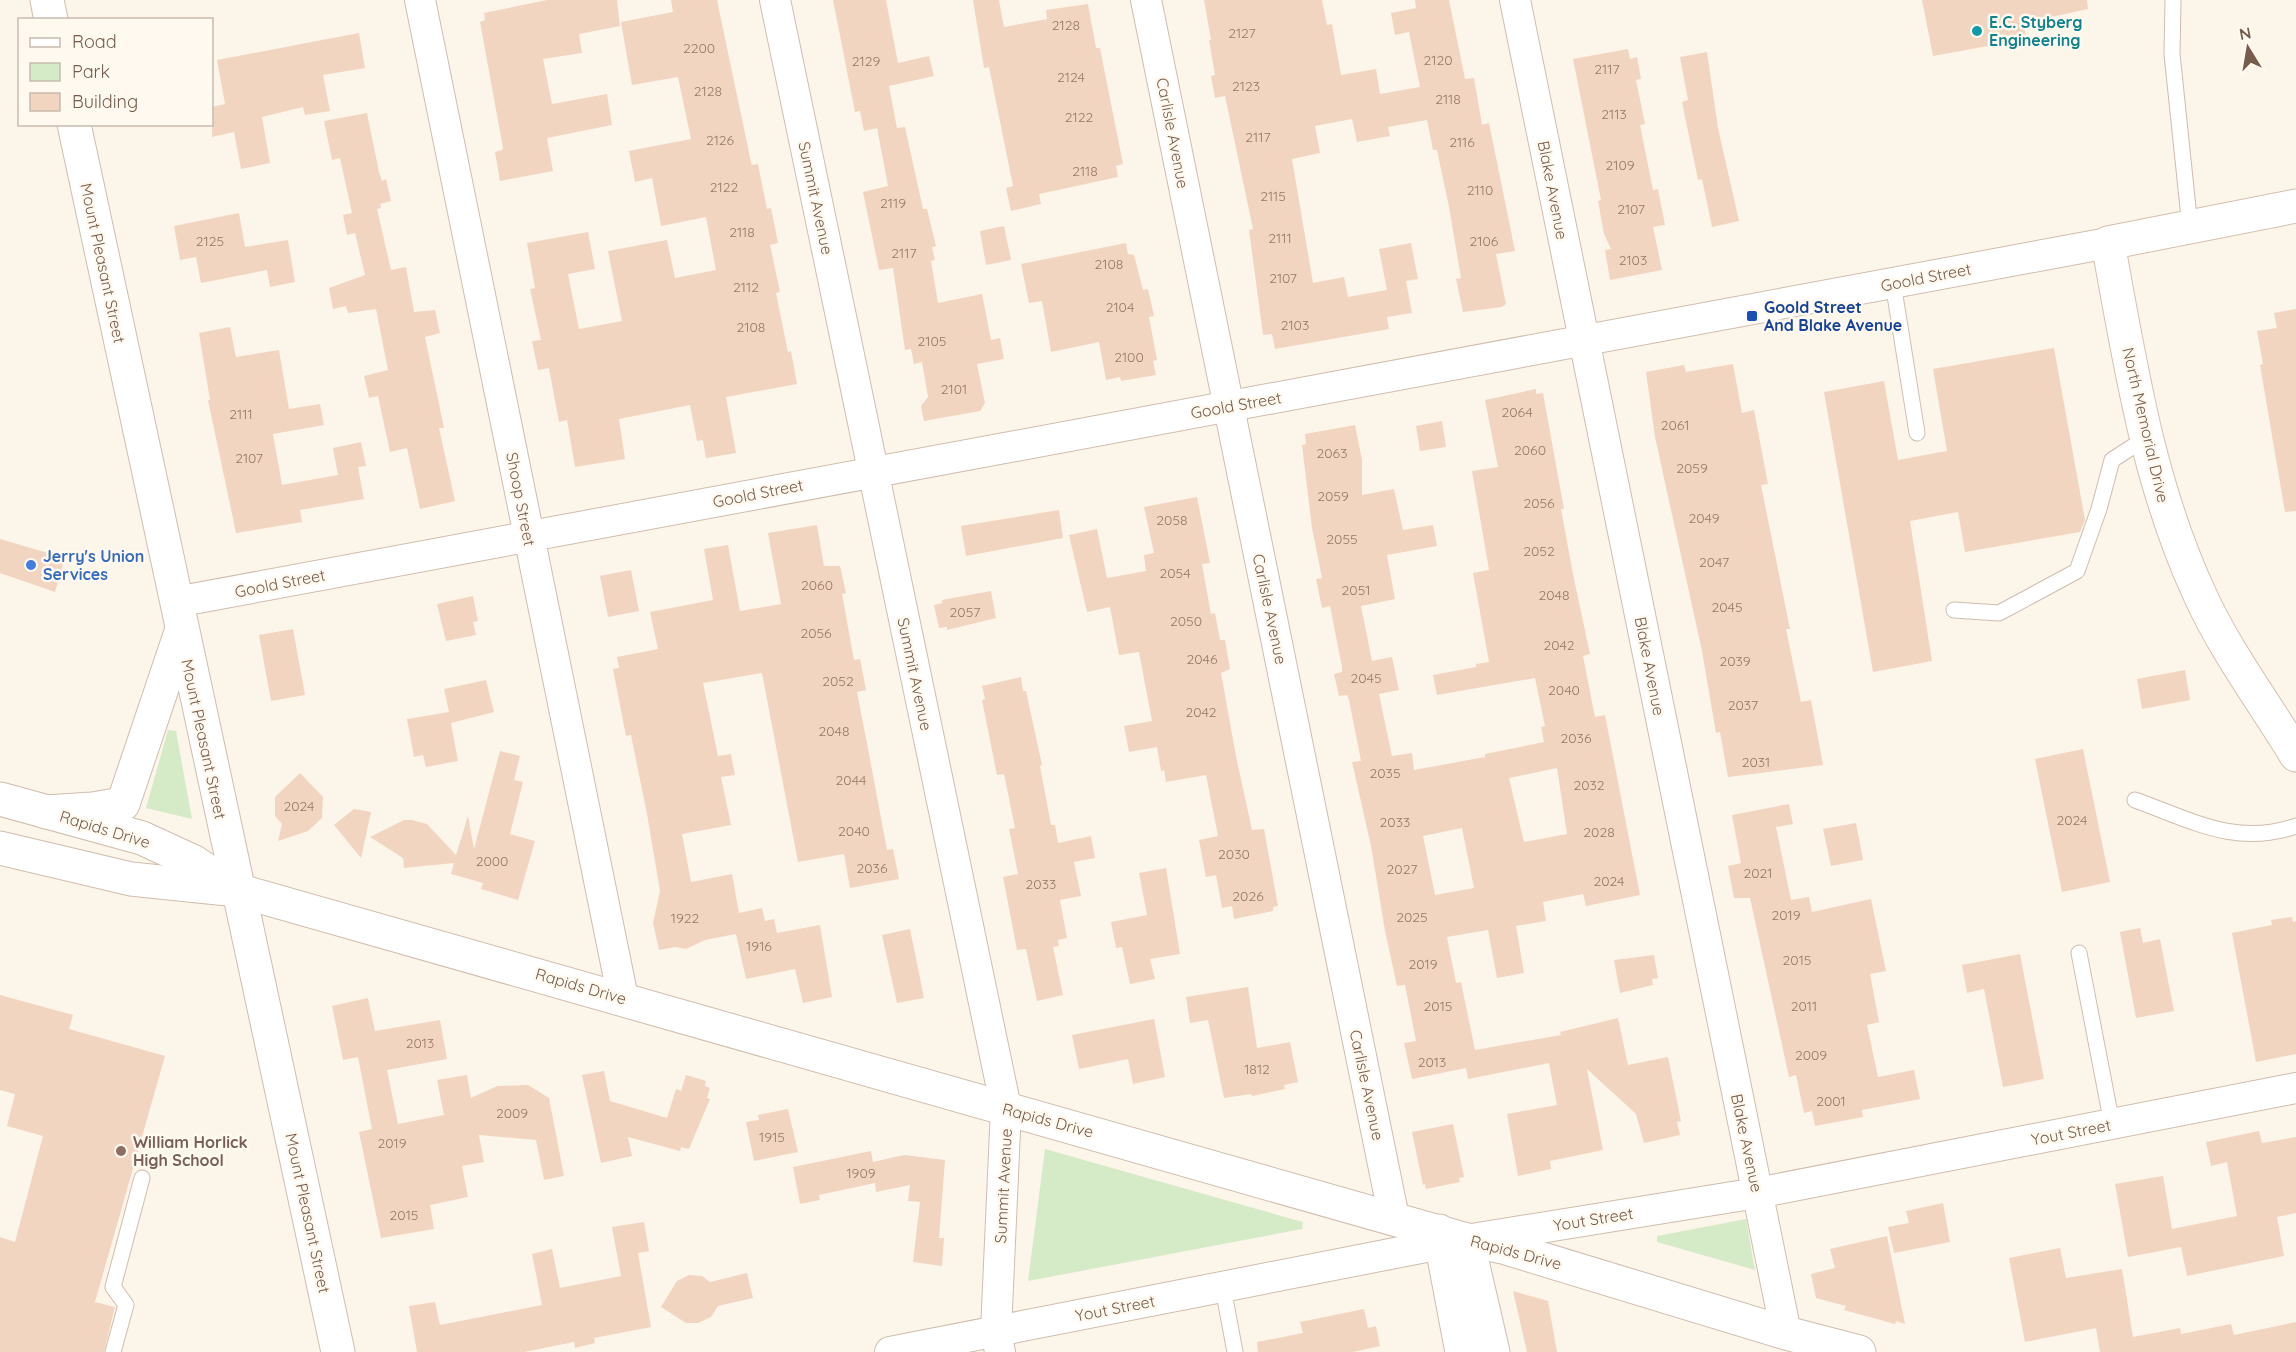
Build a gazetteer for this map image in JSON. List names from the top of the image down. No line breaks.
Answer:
{"streets":{"street":["Carlisle Avenue","Blake Avenue","Summit Avenue","Mount Pleasant Street","Goold Street","North Memorial Drive","Shoop Street","Rapids Drive","Yout Street"]},"crossings":[["Carlisle Avenue","Goold Street"],["Carlisle Avenue","Rapids Drive"],["Blake Avenue","Goold Street"],["Blake Avenue","Rapids Drive"],["Blake Avenue","Yout Street"],["Summit Avenue","Goold Street"],["Summit Avenue","Rapids Drive"],["Summit Avenue","Yout Street"],["Mount Pleasant Street","Goold Street"],["Mount Pleasant Street","Rapids Drive"],["Goold Street","North Memorial Drive"],["Goold Street","Shoop Street"],["Shoop Street","Rapids Drive"],["Rapids Drive","Yout Street"]],"places":{"other":["E.C. Styberg Engineering","Jerry's Union Services","William Horlick High School"],"transit":["Goold Street And Blake Avenue"]},"house_numbers":["2128","2127","2200","2120","2129","2117","2124","2123","2128","2118","2113","2122","2117","2126","2116","2109","2118","2122","2110","2115","2119","2107","2118","2111","2125","2106","2117","2103","2108","2107","2112","2104","2103","2108","2105","2100","2101","2064","2111","2061","2060","2063","2107","2059","2059","2056","2049","2058","2055","2052","2047","2054","2060","2051","2048","2045","2057","2050","2056","2042","2046","2039","2045","2052","2040","2037","2042","2048","2036","2031","2035","2044","2032","2024","2024","2033","2040","2028","2030","2000","2036","2027","2021","2024","2033","2026","2019","2025","1922","1916","2015","2019","2015","2011","2013","2009","2013","1812","2001","2009","1915","2019","1909","2015"],"legend":["Road","Park","Building"],"north":"top"}
